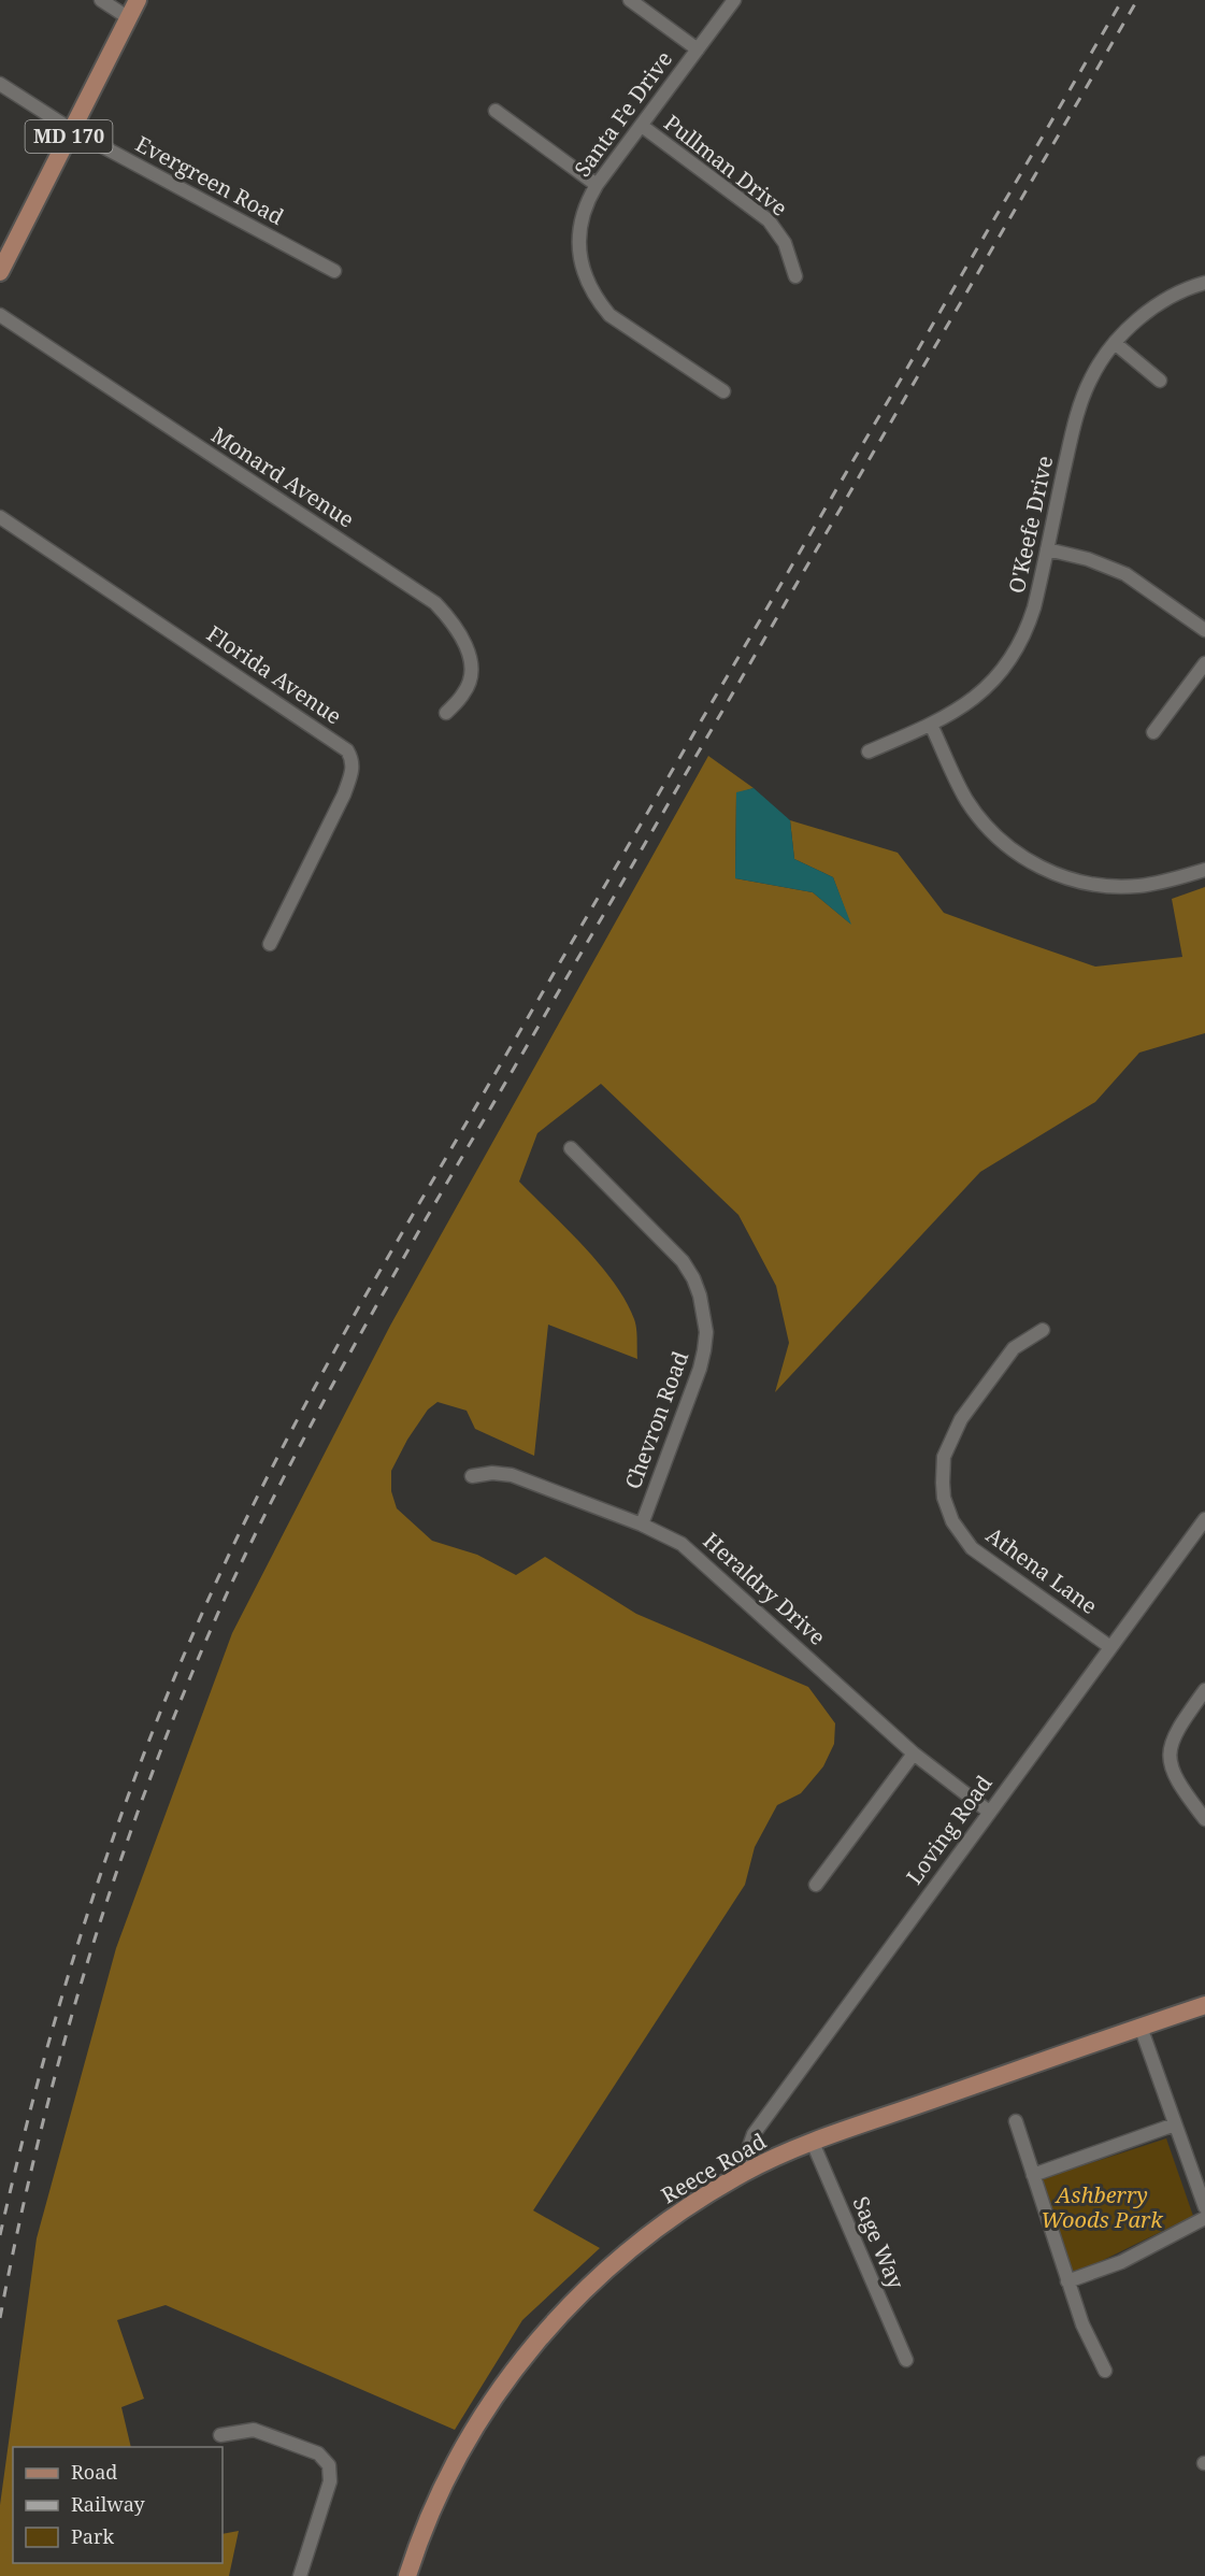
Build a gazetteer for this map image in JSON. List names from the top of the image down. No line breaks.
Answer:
{"streets":{"main road":["MD 170","Reece Road"],"street":["Santa Fe Drive","Pullman Drive","Evergreen Road","Monard Avenue","O'Keefe Drive","Florida Avenue","Chevron Road","Athena Lane","Heraldry Drive","Loving Road","Sage Way"]},"crossings":[["Santa Fe Drive","Pullman Drive"],["MD 170","Evergreen Road"],["Chevron Road","Heraldry Drive"],["Athena Lane","Loving Road"],["Heraldry Drive","Loving Road"],["Loving Road","Reece Road"],["Reece Road","Sage Way"]],"parks":["Ashberry Woods Park"],"legend":["Road","Railway","Park"]}
